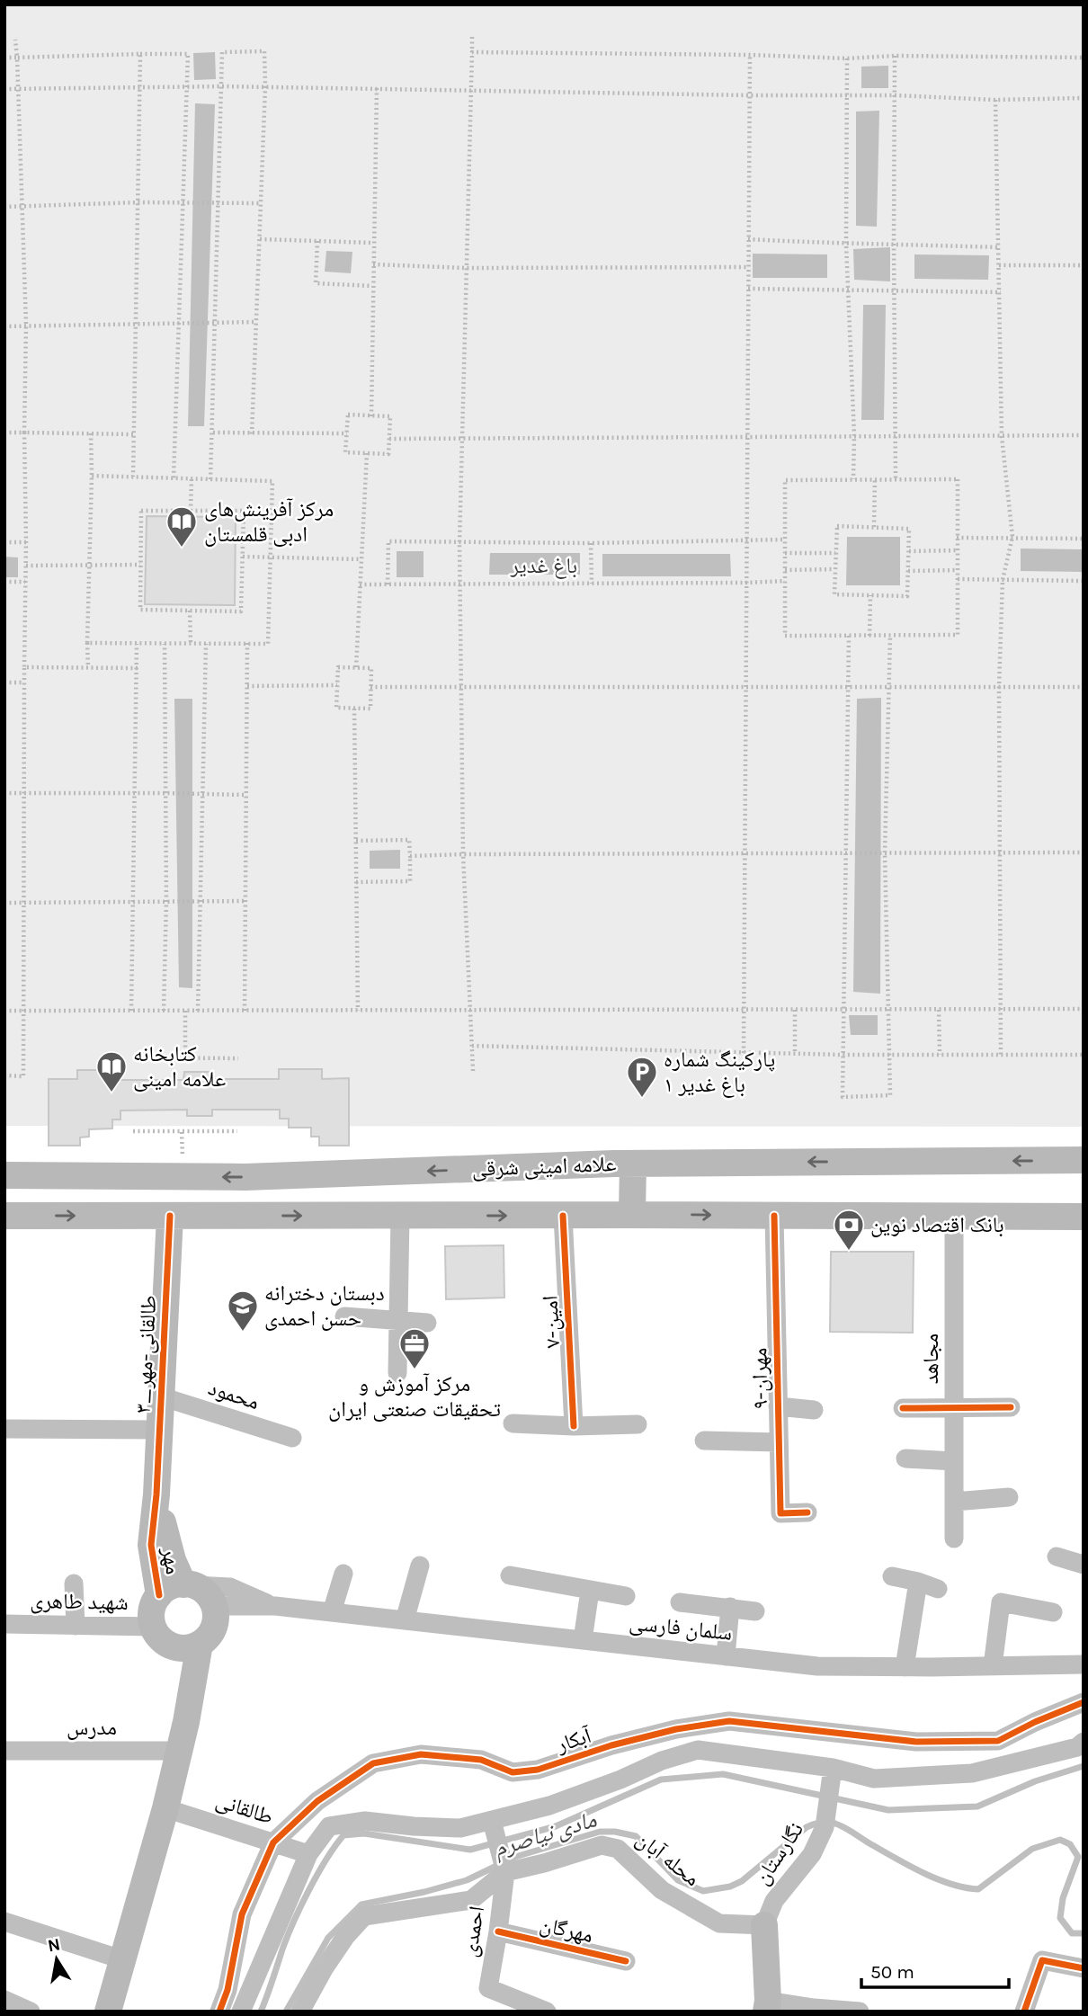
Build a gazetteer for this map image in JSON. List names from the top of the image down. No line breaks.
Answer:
{"streets":{"main road":["علامه امینی شرقی","۳_طالقانی-مهر","مهر"],"street":["۷-امین","مجاهد","۹-مهران","محمود","شهید طاهری","سلمان فارسی","مدرس","آبکار","طالقانی","نگارستان","محله آبان","مهرگان","احمدی"]},"crossings":[["۳_طالقانی-مهر","محمود"],["۳_طالقانی-مهر","مهر"],["مهر","شهید طاهری"],["مهر","سلمان فارسی"],["شهید طاهری","سلمان فارسی"],["آبکار","طالقانی"],["نگارستان","محله آبان"],["محله آبان","احمدی"],["مهرگان","احمدی"]],"water":["مادی نیاصرم"],"parks":["باغ غدیر"],"places":{"library":["مرکز آفرینش‌های ادبی قلمستان","کتابخانه علامه امینی"],"parking":["پارکینگ شماره ۱ باغ غدیر"],"bank":["بانک اقتصاد نوین"],"school or university":["دبستان دخترانه حسن احمدی"],"office":["مرکز آموزش و تحقیقات صنعتی ایران"]},"scale_bar":"50 m","north":"top"}
